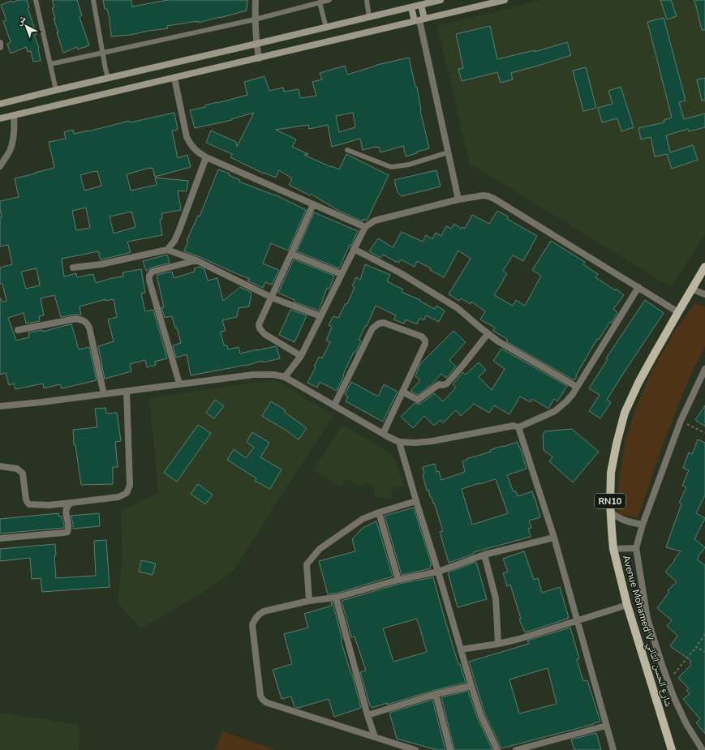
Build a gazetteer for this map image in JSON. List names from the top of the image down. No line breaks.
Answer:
{"streets":{"main road":["RN10","Avenue Mohamed V شارع الحسن الثاني"]},"north":"top left"}
